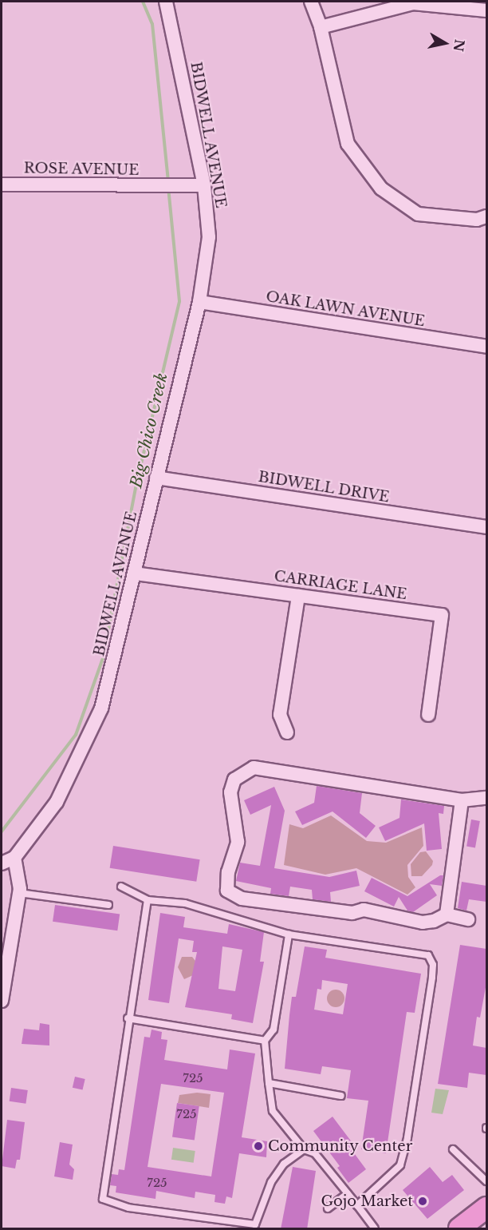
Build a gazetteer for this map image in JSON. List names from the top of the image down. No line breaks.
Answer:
{"streets":{"street":["BIDWELL AVENUE","ROSE AVENUE","OAK LAWN AVENUE","BIDWELL DRIVE","CARRIAGE LANE"]},"crossings":[["BIDWELL AVENUE","ROSE AVENUE"],["BIDWELL AVENUE","OAK LAWN AVENUE"],["BIDWELL AVENUE","BIDWELL DRIVE"],["BIDWELL AVENUE","CARRIAGE LANE"]],"water":["Big Chico Creek"],"places":["Community Center","Gojo Market"],"house_numbers":["725","725","725"],"north":"right"}
